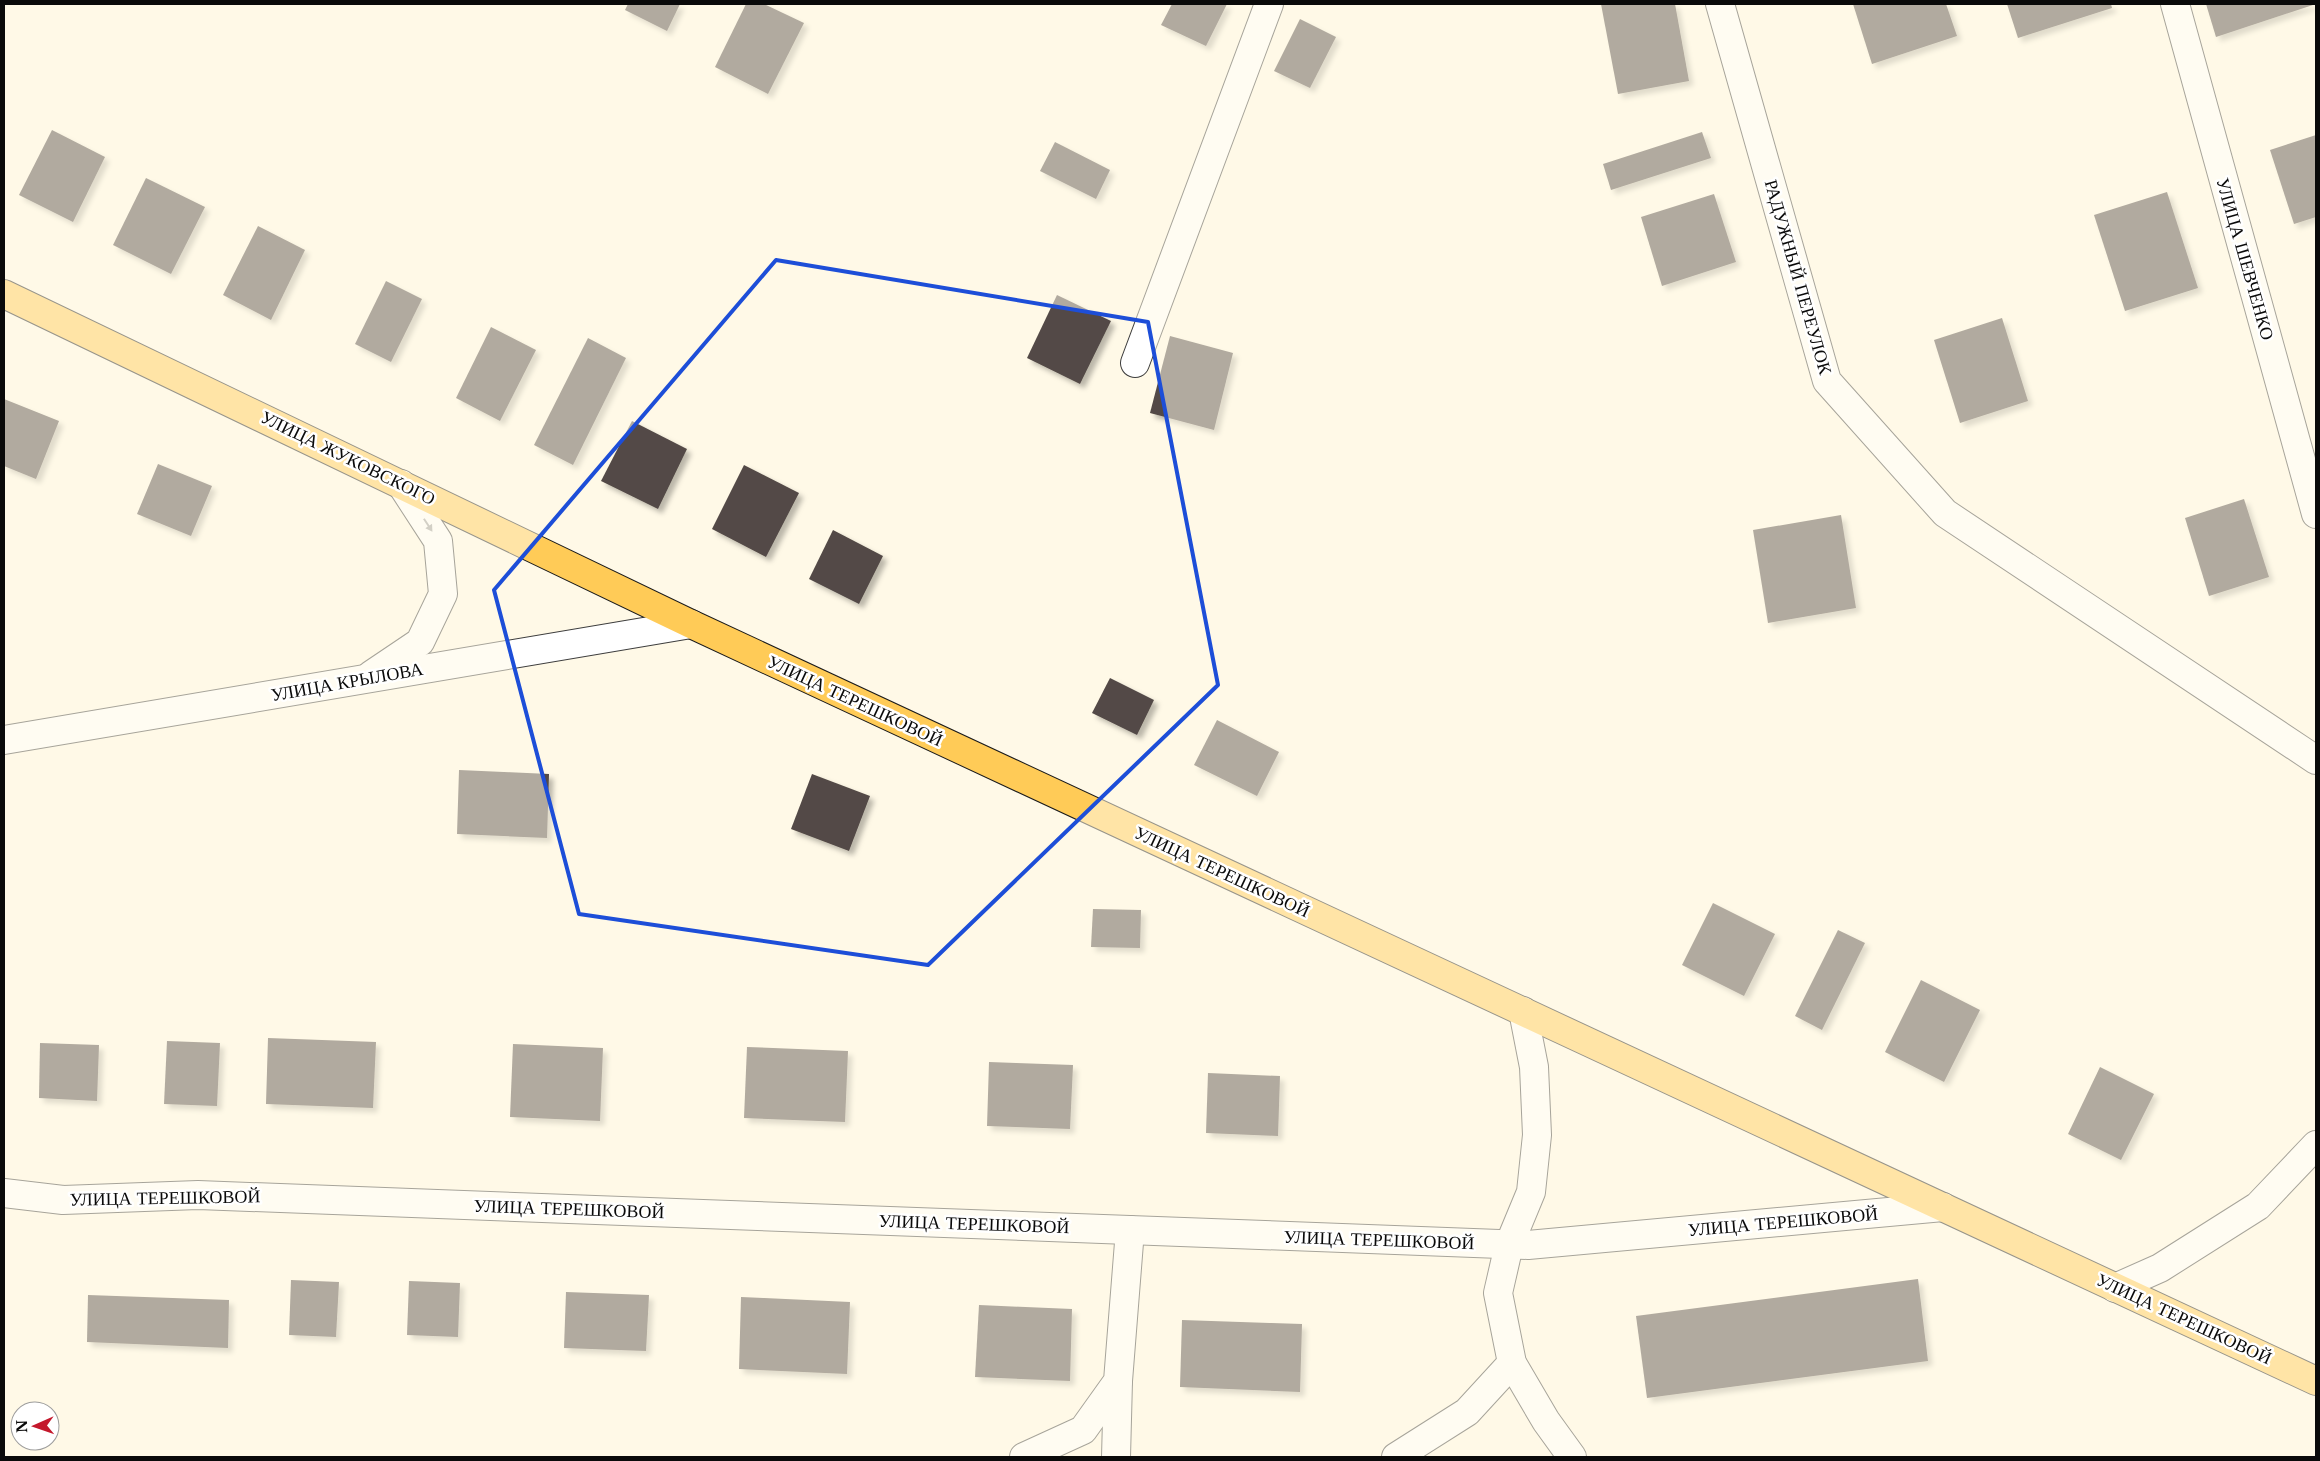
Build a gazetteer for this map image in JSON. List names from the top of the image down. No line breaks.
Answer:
{"streets":{"main road":["УЛИЦА ЖУКОВСКОГО","УЛИЦА ТЕРЕШКОВОЙ"],"street":["УЛИЦА ШЕВЧЕНКО","РАДУЖНЫЙ ПЕРЕУЛОК","УЛИЦА КРЫЛОВА"]},"crossings":[["УЛИЦА ЖУКОВСКОГО","УЛИЦА КРЫЛОВА"],["УЛИЦА ЖУКОВСКОГО","УЛИЦА ТЕРЕШКОВОЙ"],["УЛИЦА КРЫЛОВА","УЛИЦА ТЕРЕШКОВОЙ"]],"north":"left"}
